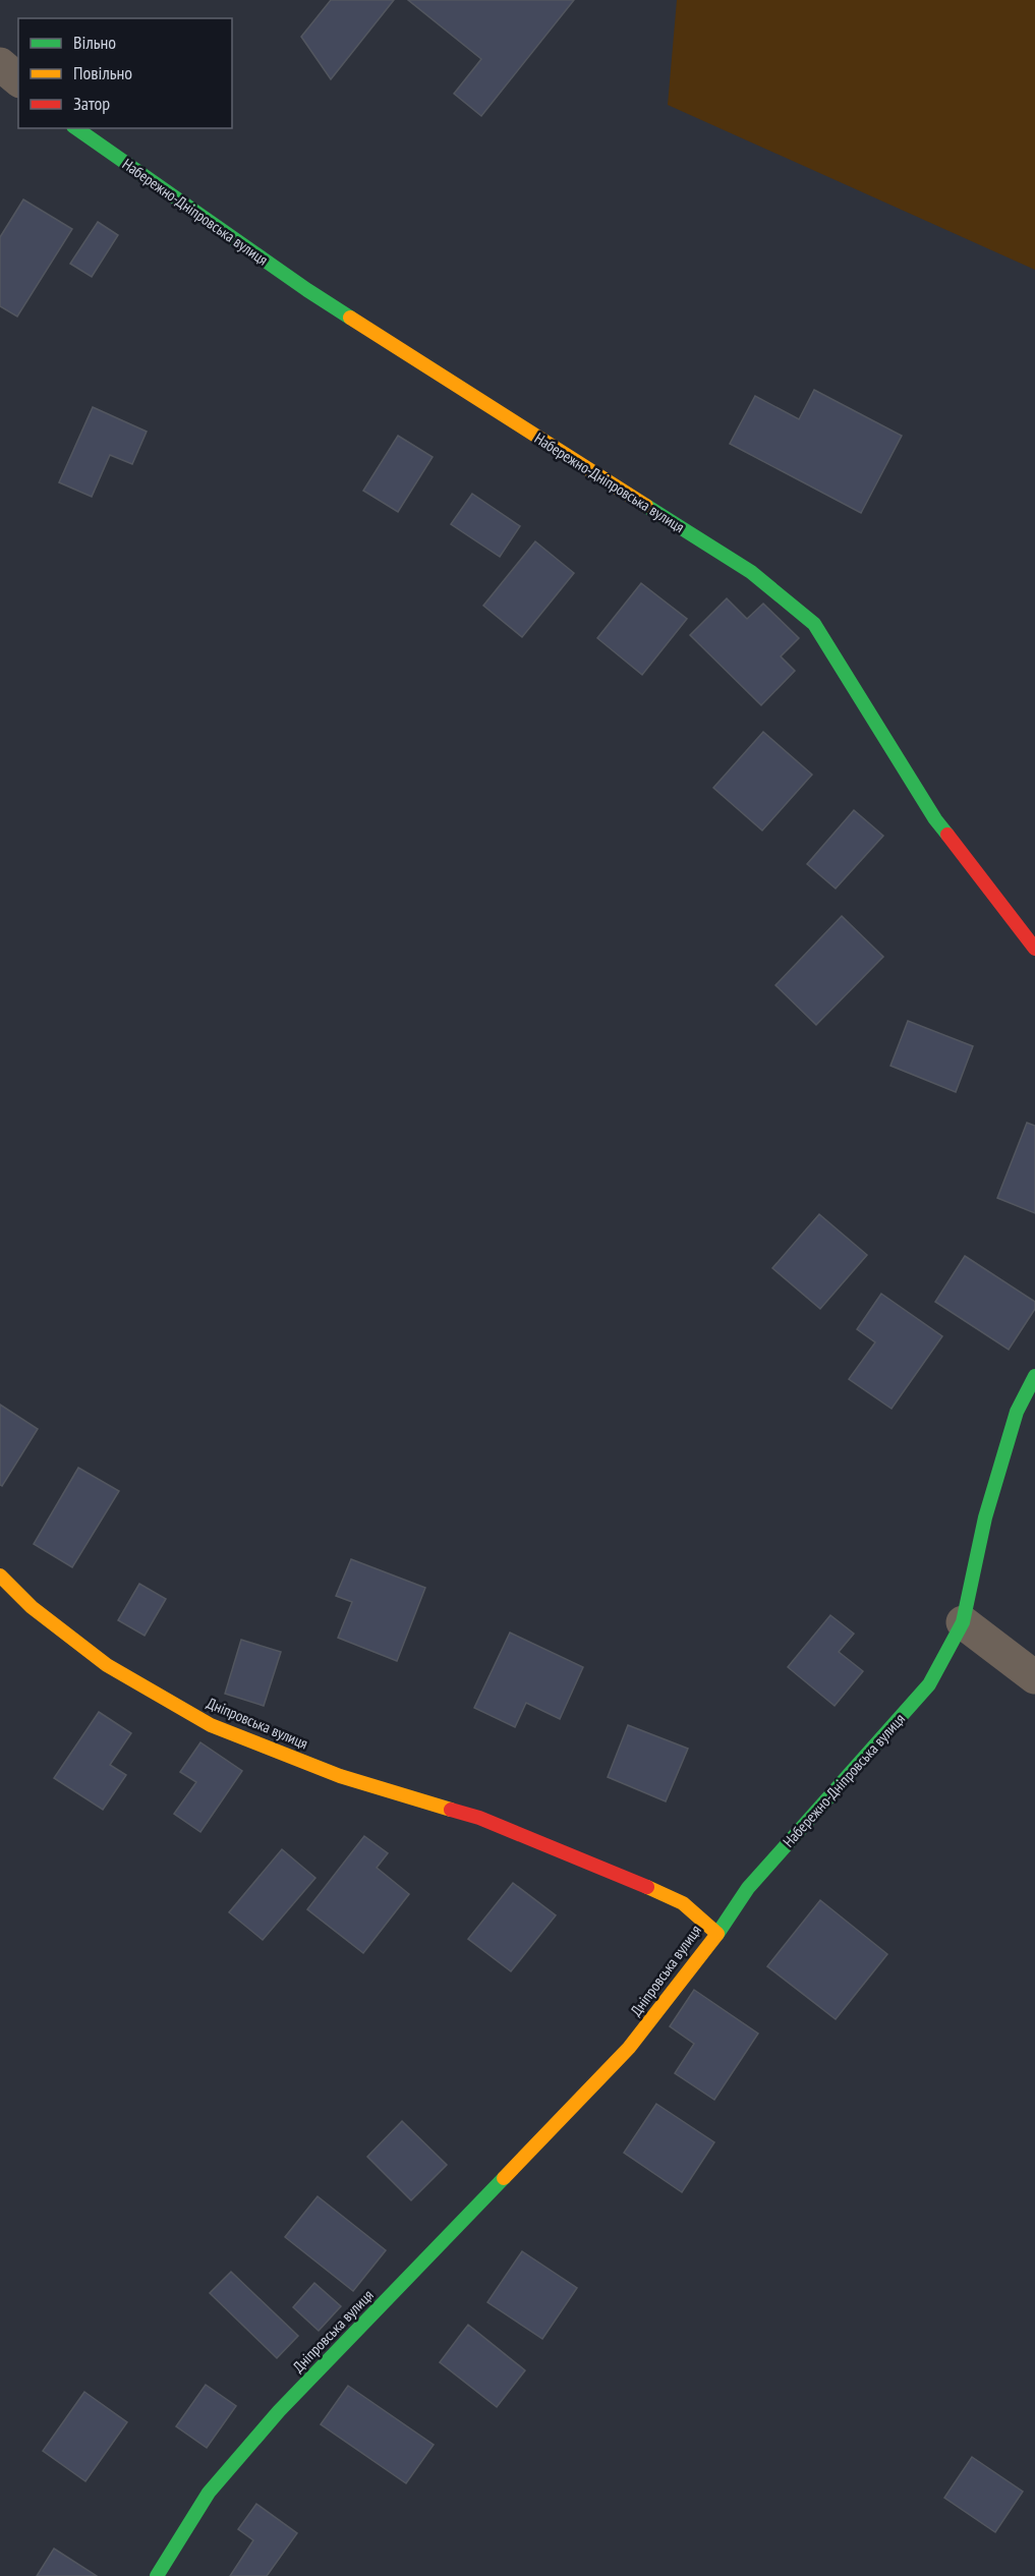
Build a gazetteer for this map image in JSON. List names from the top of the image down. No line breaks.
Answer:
{"streets":{"street":["Набережно-Дніпровська вулиця","Дніпровська вулиця"]},"crossings":[["Набережно-Дніпровська вулиця","Дніпровська вулиця"]],"legend":["Вільно","Повільно","Затор"]}
